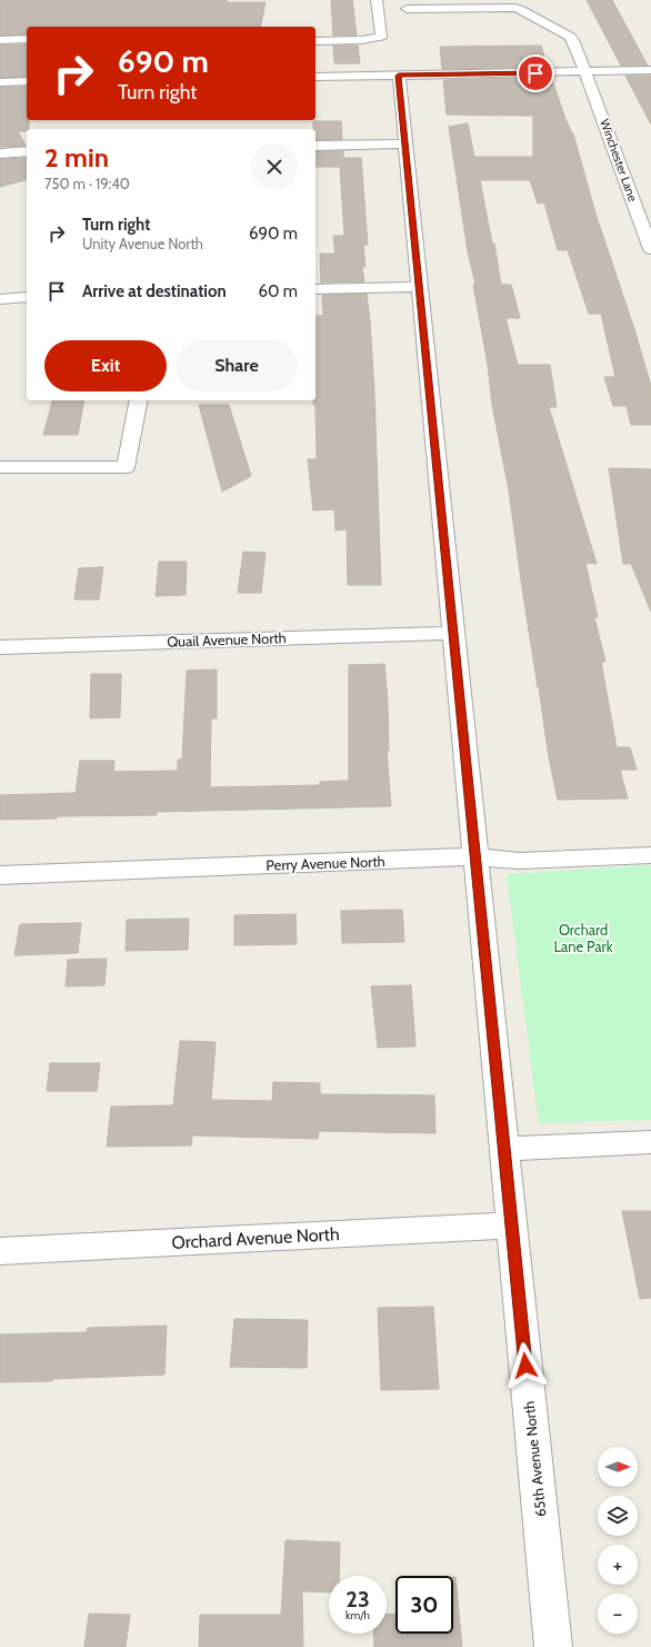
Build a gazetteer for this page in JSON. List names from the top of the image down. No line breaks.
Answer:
{"streets":{"street":["Winchester Lane","Quail Avenue North","Perry Avenue North","Orchard Avenue North","65th Avenue North"]},"crossings":[["Quail Avenue North","65th Avenue North"],["Perry Avenue North","65th Avenue North"],["Orchard Avenue North","65th Avenue North"]],"parks":["Orchard Lane Park"],"north":"right","page":{"turn":["690 m","Turn right"],"heading":["2 min","750 m · 19:40"],"list":[{"name":"Turn right","note":"Unity Avenue North","value":"690 m"},{"name":"Arrive at destination","value":"60 m"}],"buttons":["Exit","Share"],"map_buttons":["+","−"],"speed":"23 km/h","limit":"30"}}
